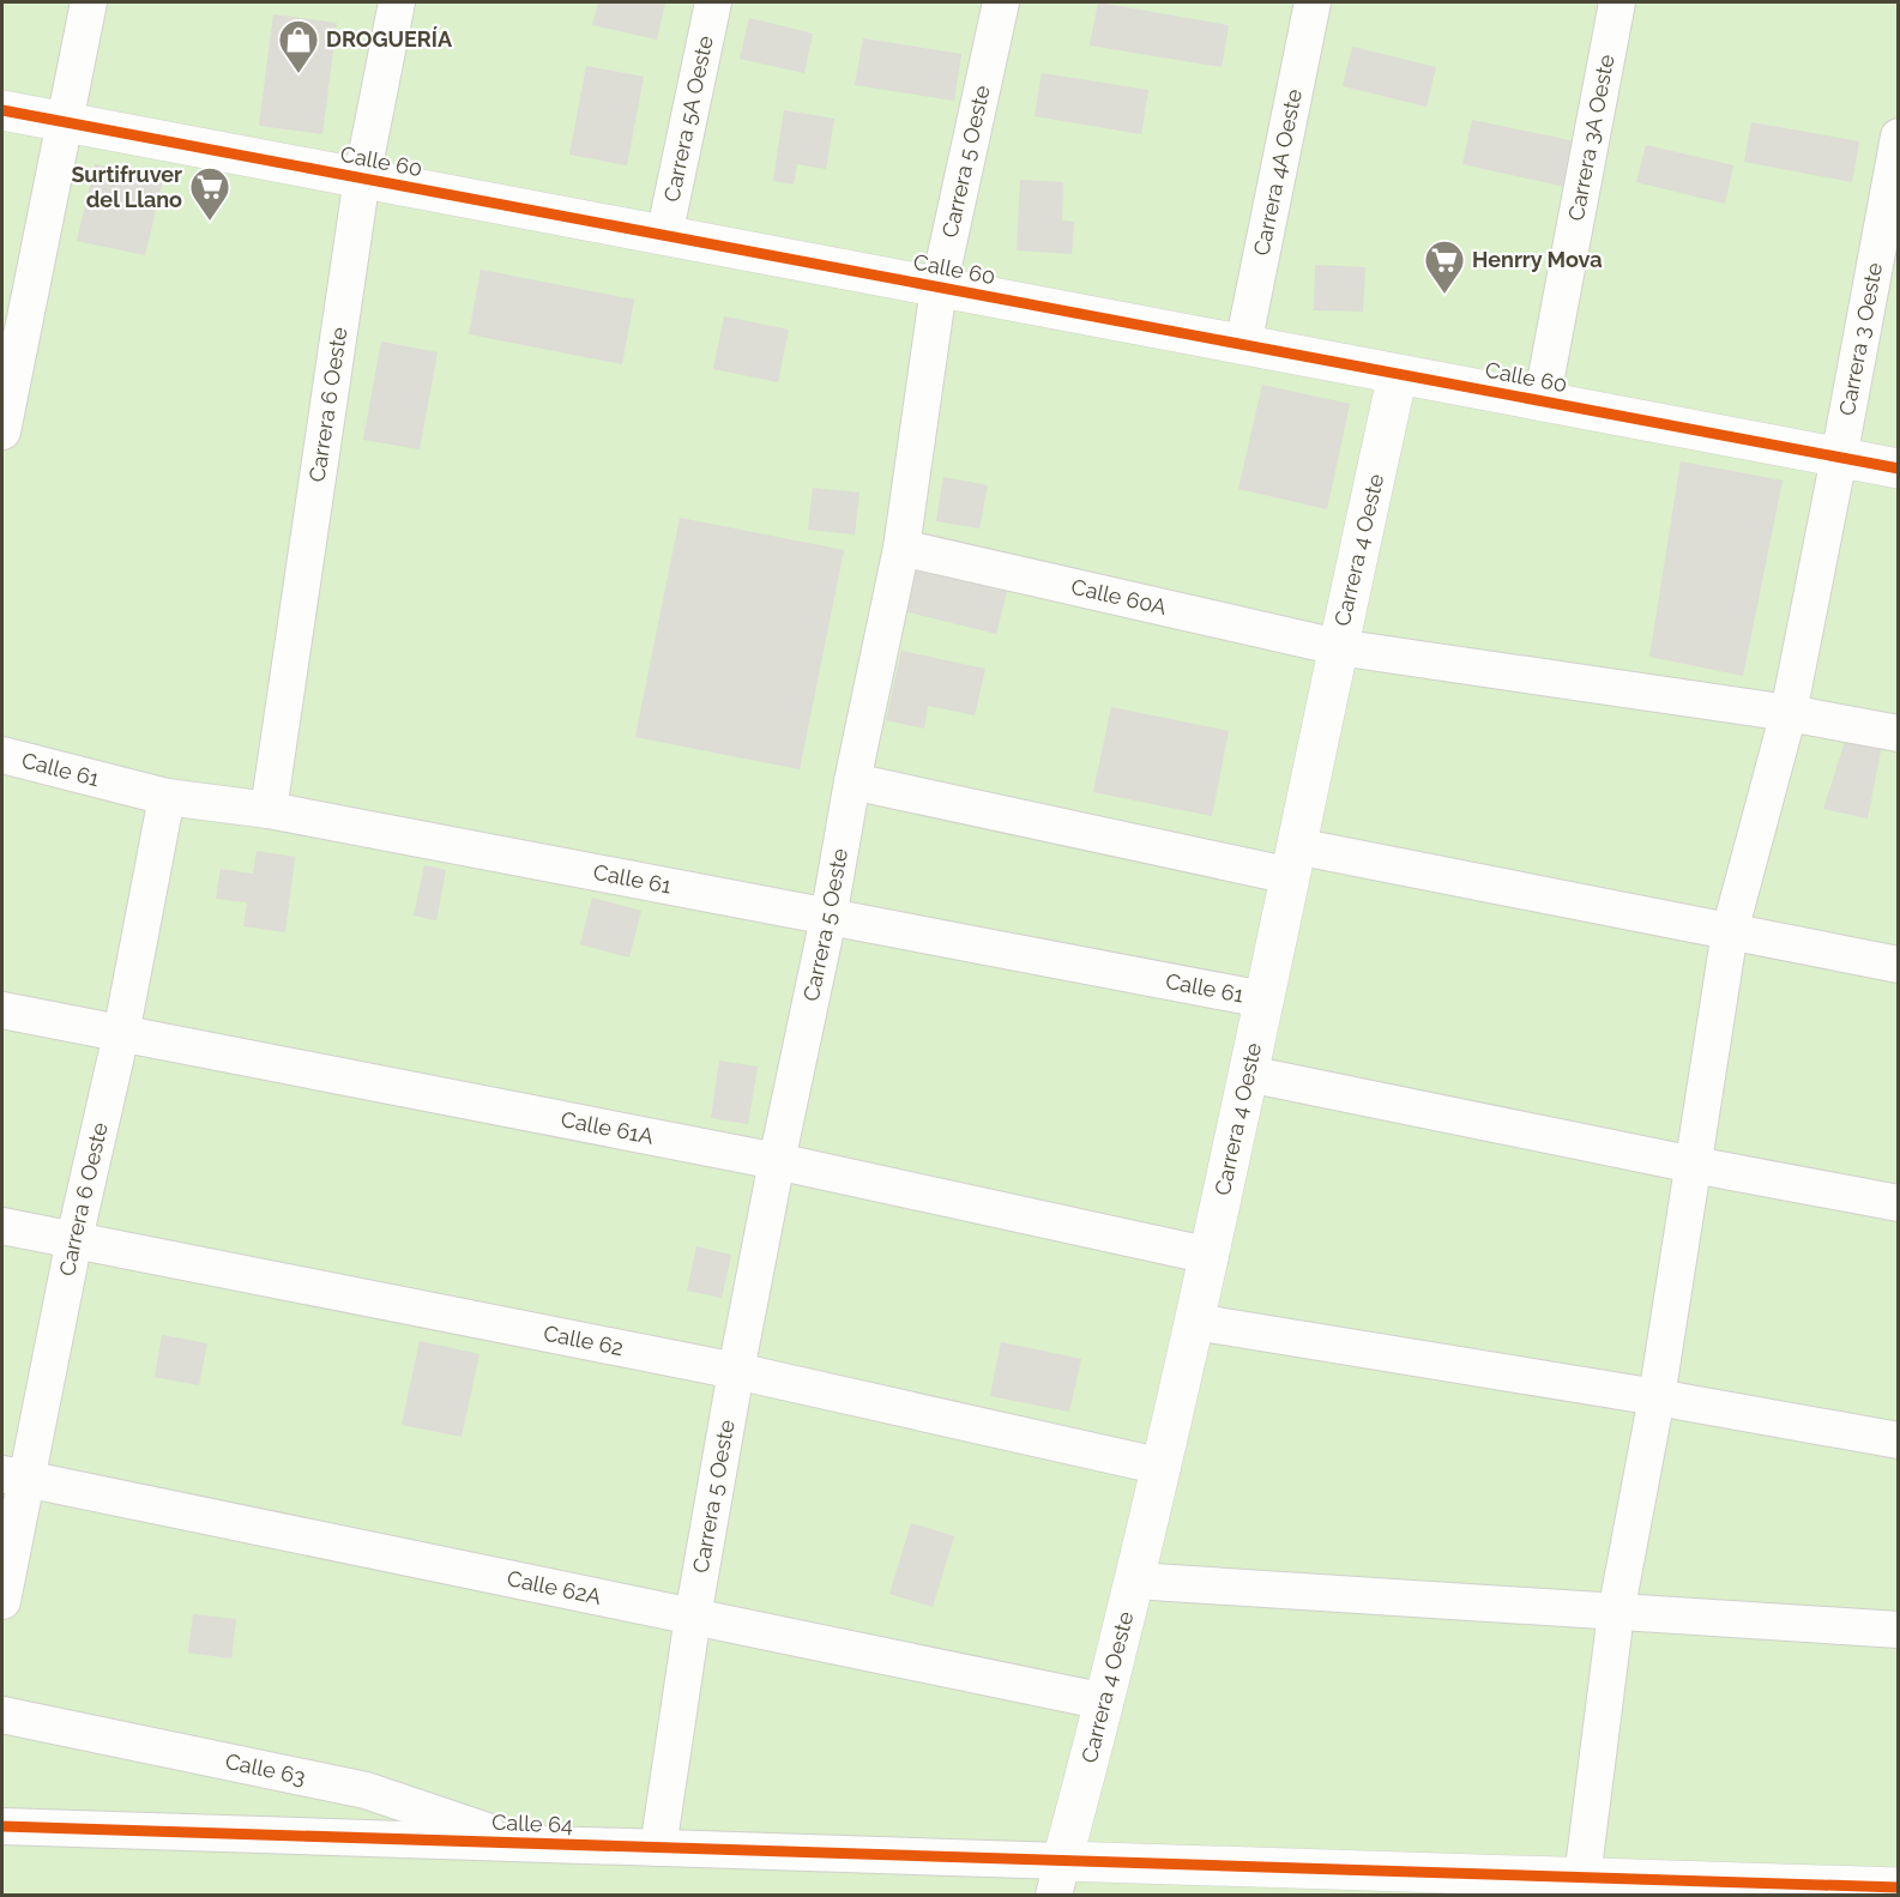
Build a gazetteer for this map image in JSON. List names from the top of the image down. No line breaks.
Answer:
{"streets":{"street":["Carrera 5A Oeste","Carrera 3A Oeste","Carrera 5 Oeste","Calle 60","Carrera 4A Oeste","Carrera 3 Oeste","Carrera 6 Oeste","Carrera 4 Oeste","Calle 60A","Calle 61","Calle 61A","Calle 62","Calle 62A","Calle 63","Calle 64"]},"crossings":[["Carrera 5A Oeste","Calle 60"],["Carrera 3A Oeste","Calle 60"],["Carrera 5 Oeste","Calle 60"],["Carrera 5 Oeste","Calle 60A"],["Carrera 5 Oeste","Calle 61"],["Carrera 5 Oeste","Calle 61A"],["Carrera 5 Oeste","Calle 62"],["Carrera 5 Oeste","Calle 62A"],["Carrera 5 Oeste","Calle 64"],["Calle 60","Carrera 4A Oeste"],["Calle 60","Carrera 3 Oeste"],["Calle 60","Carrera 6 Oeste"],["Calle 60","Carrera 4 Oeste"],["Carrera 3 Oeste","Calle 60A"],["Carrera 6 Oeste","Calle 61"],["Carrera 6 Oeste","Calle 61A"],["Carrera 6 Oeste","Calle 62"],["Carrera 6 Oeste","Calle 62A"],["Carrera 4 Oeste","Calle 60A"],["Carrera 4 Oeste","Calle 61"],["Carrera 4 Oeste","Calle 61A"],["Carrera 4 Oeste","Calle 62"],["Carrera 4 Oeste","Calle 62A"],["Carrera 4 Oeste","Calle 64"],["Calle 63","Calle 64"]],"places":{"shop":["DROGUERÍA"],"supermarket":["Surtifruver del Llano","Henrry Mova"]}}
